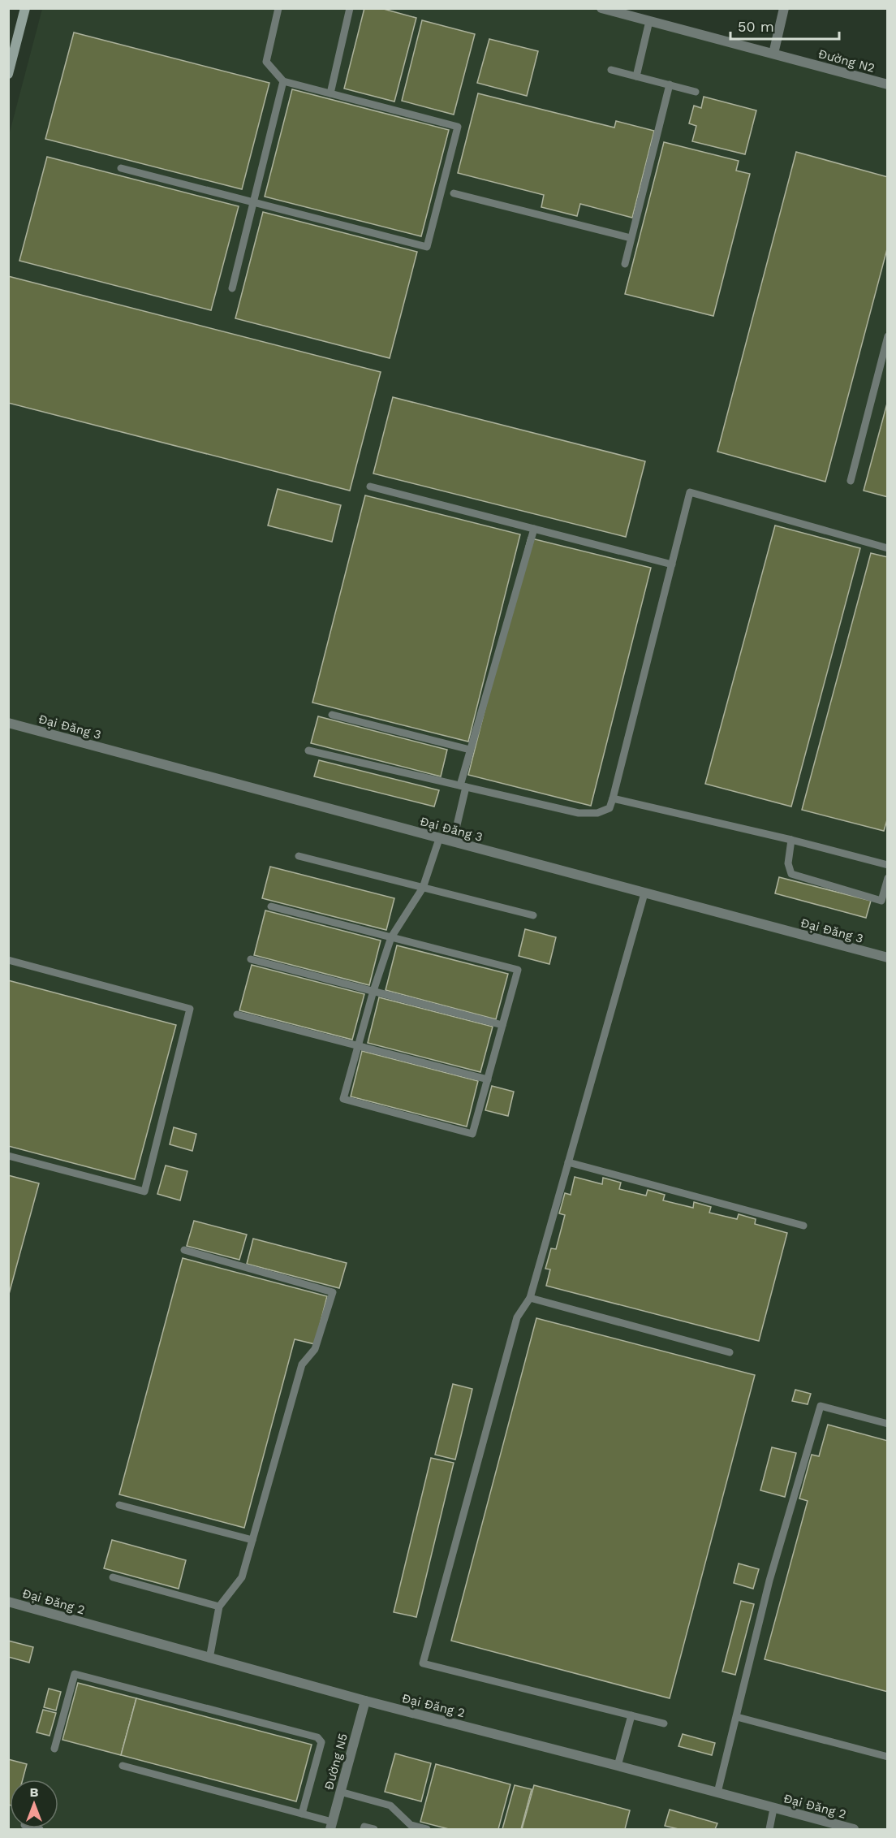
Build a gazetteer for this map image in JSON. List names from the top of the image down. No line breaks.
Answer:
{"streets":{"street":["Đường N2","Đại Đăng 3","Đại Đăng 2","Đường N5"]},"crossings":[["Đại Đăng 2","Đường N5"]],"scale_bar":"50 m","north":"top"}
